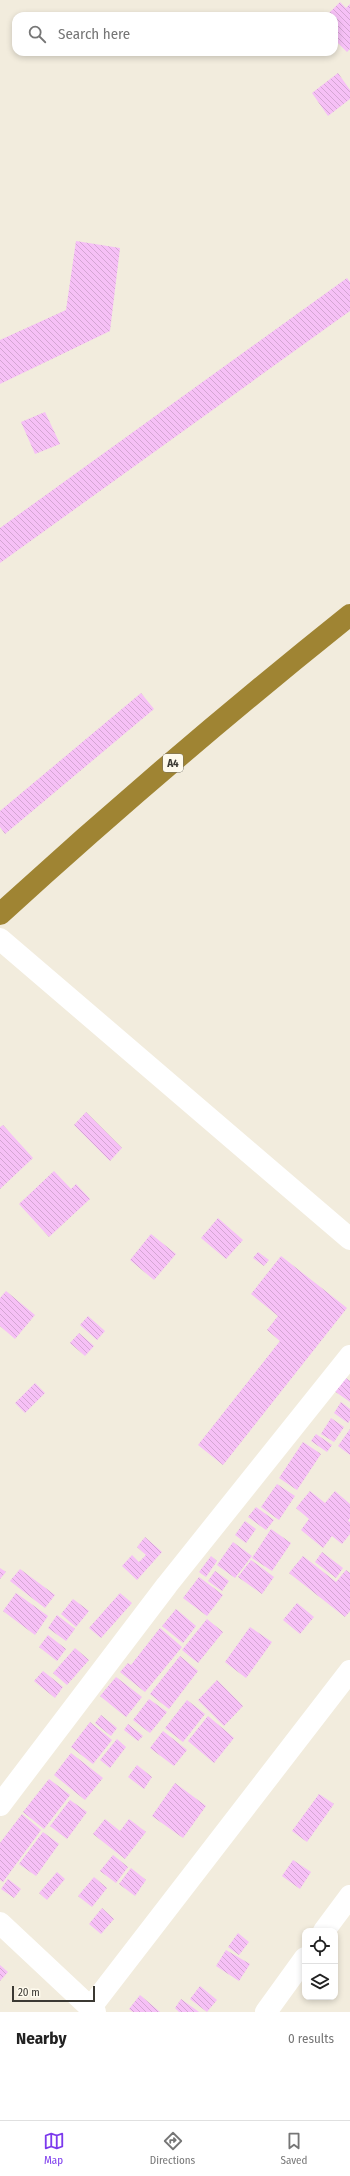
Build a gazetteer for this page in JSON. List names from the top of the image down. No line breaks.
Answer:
{"streets":{"highway":["A4"]},"scale_bar":"20 m","page":{"search":"Search here","scale":"20 m","heading":["Nearby","0 results"],"nav":["Map","Directions","Saved"]}}
